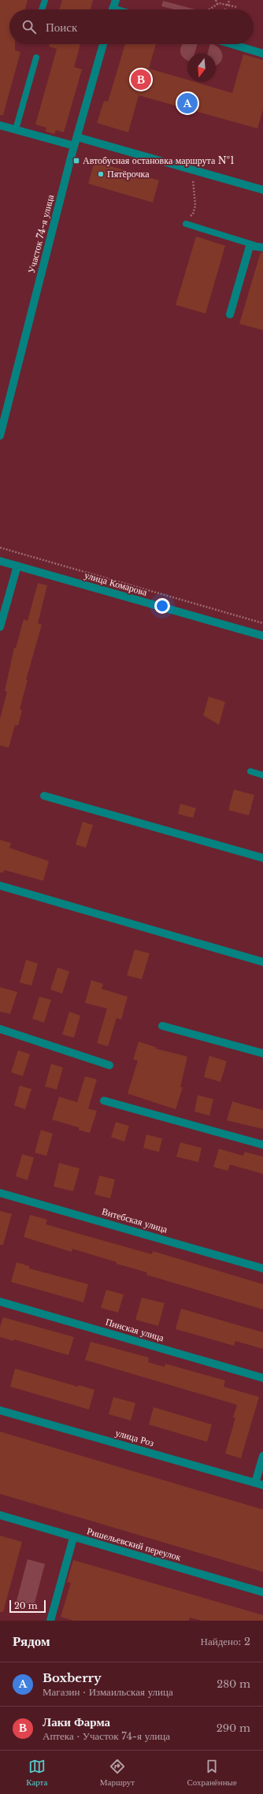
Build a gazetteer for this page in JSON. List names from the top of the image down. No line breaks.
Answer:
{"streets":{"street":["Участок 74-я улица","улица Комарова","Витебская улица","Пинская улица","улица Роз","Ришельевский переулок"]},"places":{"transit":["Автобусная остановка маршрута №1"],"other":["Пятёрочка"]},"scale_bar":"20 m","north":"bottom","page":{"search":"Поиск","pins":["B","A"],"scale":"20 m","heading":["Рядом","Найдено: 2"],"list":[{"mark":"A","name":"Boxberry","note":"Магазин · Измаильская улица","value":"280 m"},{"mark":"B","name":"Лаки Фарма","note":"Аптека · Участок 74-я улица","value":"290 m"}],"nav":["Карта","Маршрут","Сохранённые"]}}
